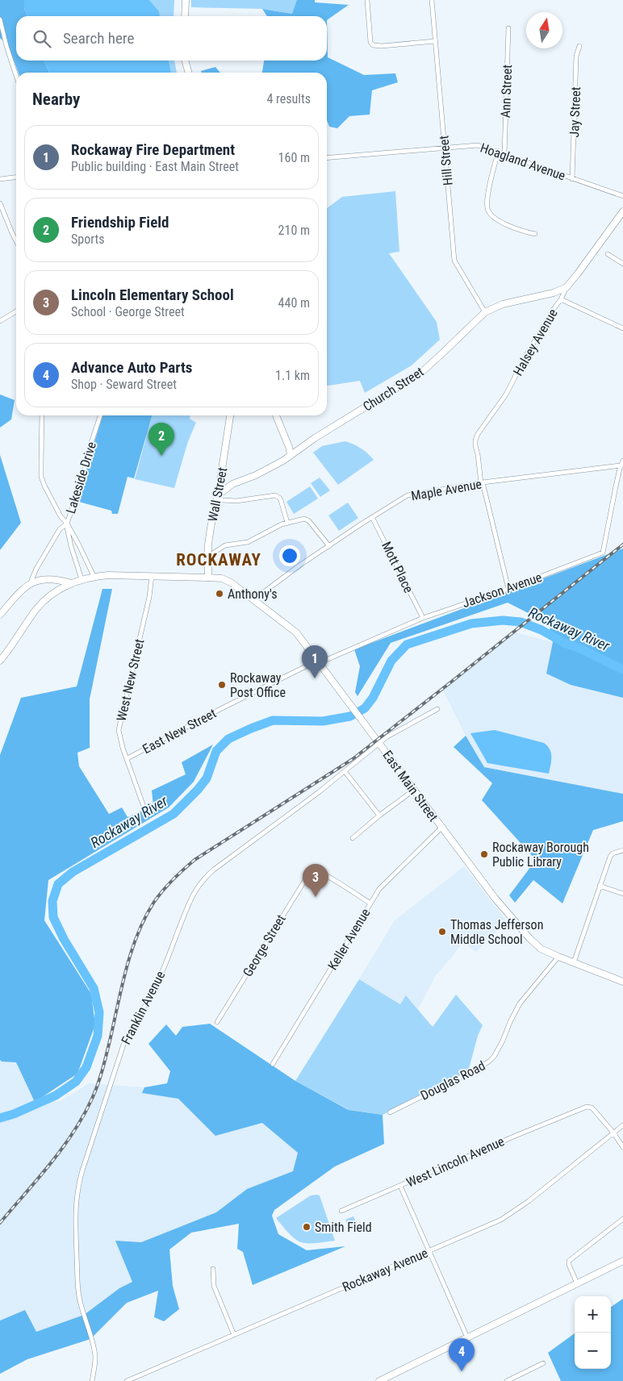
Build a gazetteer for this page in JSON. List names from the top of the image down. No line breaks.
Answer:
{"streets":{"main road":["Halsey Avenue","Church Street","Wall Street","East Main Street"],"street":["Ann Street","Jay Street","Hill Street","Hoagland Avenue","Lakeside Drive","Maple Avenue","Mott Place","Jackson Avenue","West New Street","East New Street","Keller Avenue","George Street","Franklin Avenue","Douglas Road","West Lincoln Avenue","Rockaway Avenue"]},"crossings":[["Ann Street","Hoagland Avenue"],["Jay Street","Hoagland Avenue"],["Hill Street","Hoagland Avenue"],["Hill Street","Church Street"],["Halsey Avenue","Church Street"],["Halsey Avenue","Maple Avenue"],["Halsey Avenue","Jackson Avenue"],["Church Street","Wall Street"],["Maple Avenue","Mott Place"],["Maple Avenue","Jackson Avenue"],["Maple Avenue","East Main Street"],["Wall Street","East Main Street"],["Mott Place","Jackson Avenue"],["Jackson Avenue","East New Street"],["Jackson Avenue","East Main Street"],["West New Street","East New Street"],["West New Street","East Main Street"],["East New Street","East Main Street"],["East Main Street","Keller Avenue"],["East Main Street","Franklin Avenue"],["East Main Street","Douglas Road"],["Keller Avenue","George Street"],["West Lincoln Avenue","Rockaway Avenue"]],"districts":["ROCKAWAY"],"water":["Rockaway River"],"places":["Anthony's","Rockaway Post Office","Rockaway Borough Public Library","Thomas Jefferson Middle School","Smith Field"],"north":"top","page":{"search":"Search here","heading":["Nearby","4 results"],"list":[{"mark":"1","name":"Rockaway Fire Department","note":"Public building · East Main Street","value":"160 m"},{"mark":"2","name":"Friendship Field","note":"Sports","value":"210 m"},{"mark":"3","name":"Lincoln Elementary School","note":"School · George Street","value":"440 m"},{"mark":"4","name":"Advance Auto Parts","note":"Shop · Seward Street","value":"1.1 km"}],"pins":["2","1","3","4"],"map_buttons":["+","−"]}}
